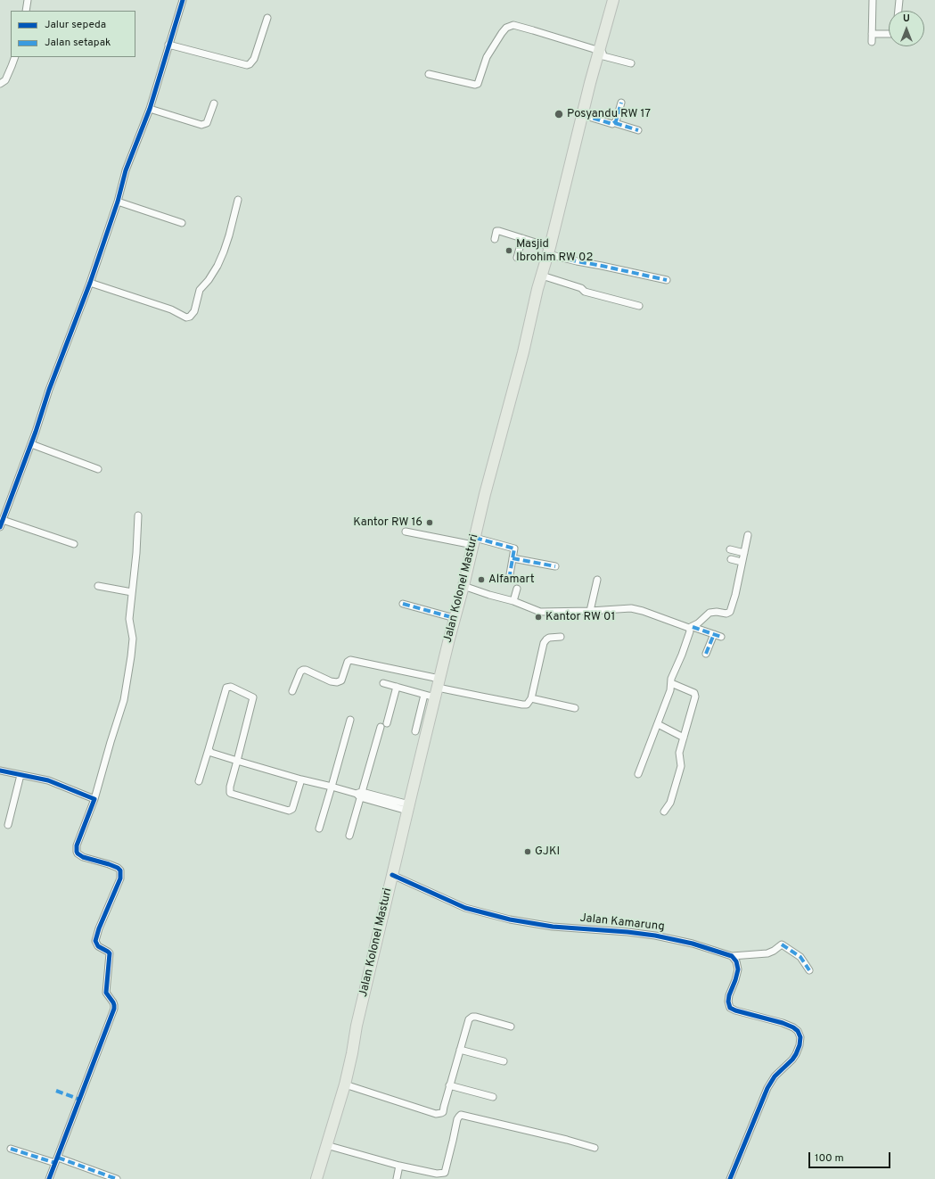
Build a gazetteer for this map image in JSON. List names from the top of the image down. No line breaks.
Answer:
{"streets":{"main road":["Jalan Kolonel Masturi"],"street":["Jalan Kamarung"]},"crossings":[["Jalan Kolonel Masturi","Jalan Kamarung"]],"places":["Posyandu RW 17","Masjid Ibrohim RW 02","Kantor RW 16","Alfamart","Kantor RW 01","GJKI"],"legend":["Jalur sepeda","Jalan setapak"],"scale_bar":"100 m","north":"top"}
